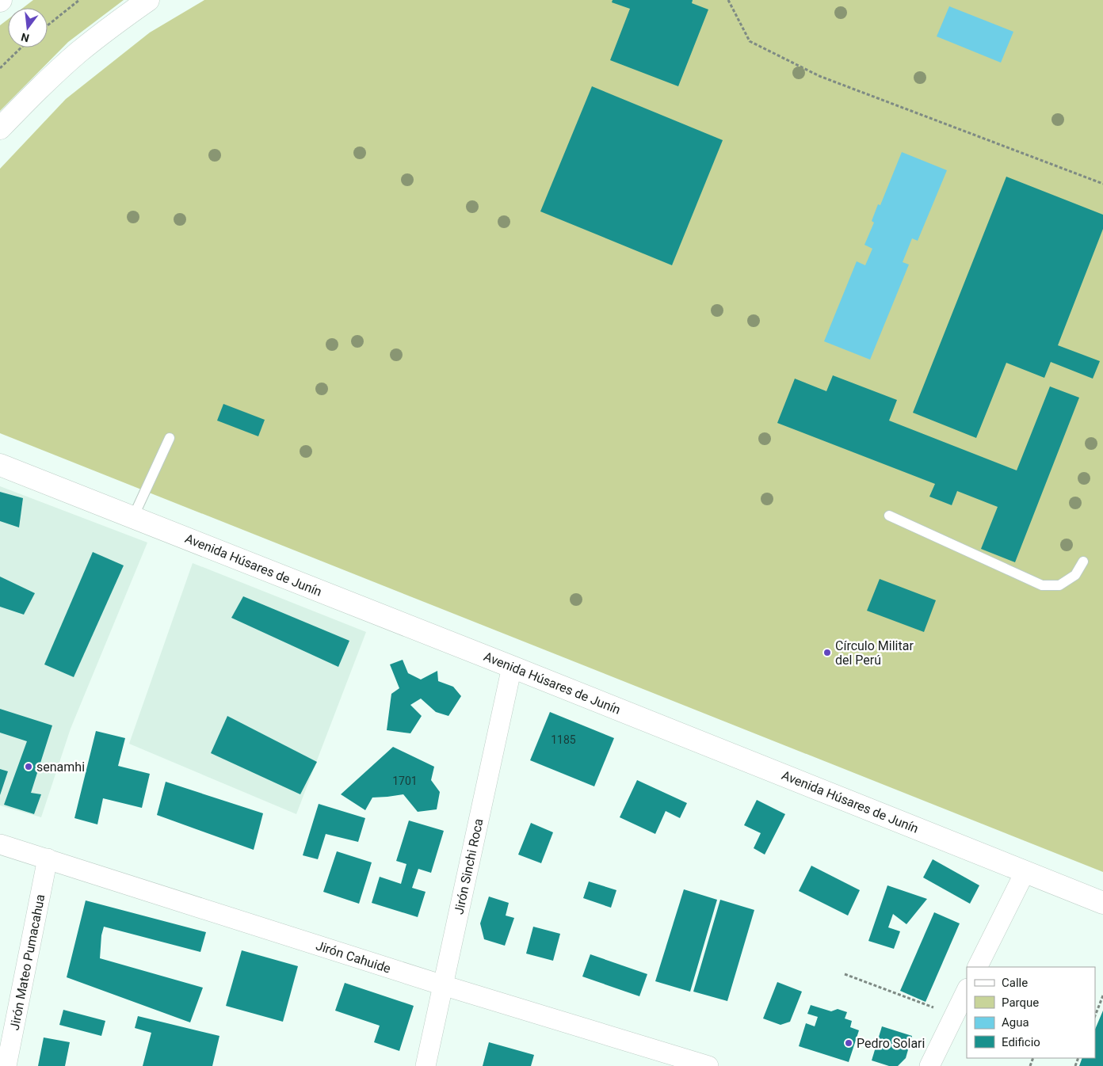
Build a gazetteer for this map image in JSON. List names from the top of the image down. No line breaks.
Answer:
{"streets":{"street":["Avenida Húsares de Junín","Jirón Sinchi Roca","Jirón Cahuide","Jirón Mateo Pumacahua"]},"crossings":[["Avenida Húsares de Junín","Jirón Sinchi Roca"],["Jirón Sinchi Roca","Jirón Cahuide"],["Jirón Cahuide","Jirón Mateo Pumacahua"]],"places":["Círculo Militar del Perú","senamhi","Pedro Solari"],"house_numbers":["1185","1701"],"legend":["Calle","Parque","Agua","Edificio"],"north":"bottom"}
